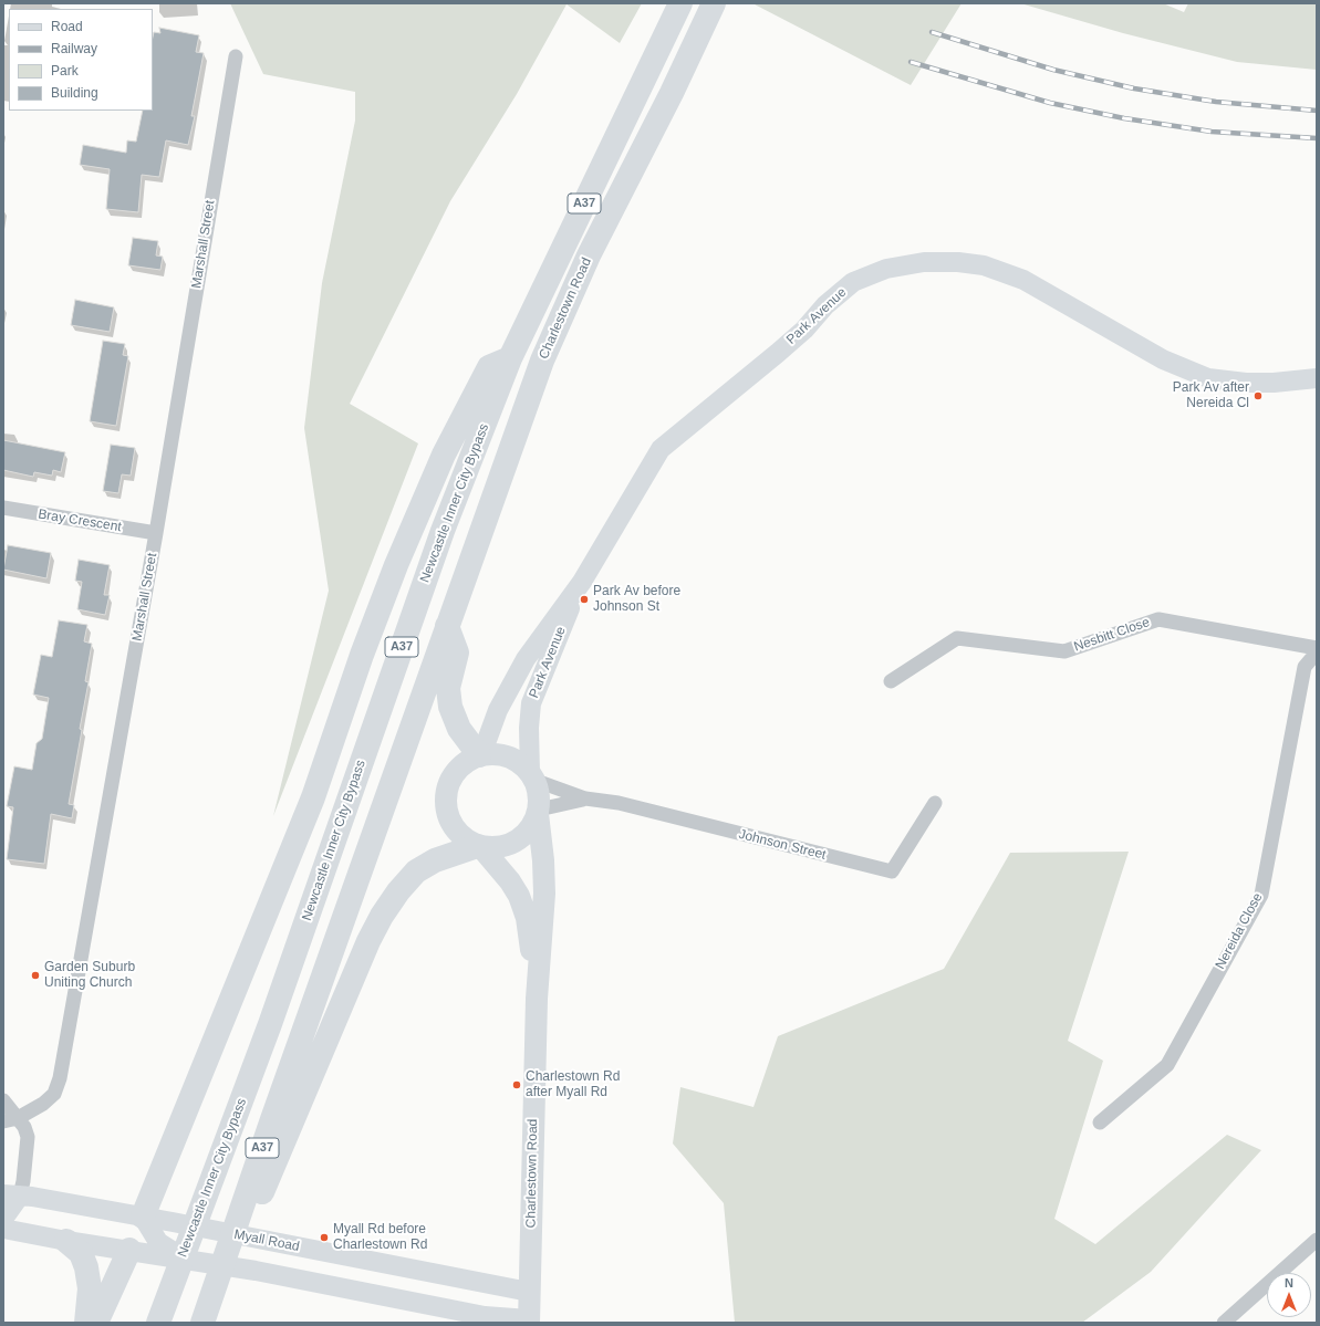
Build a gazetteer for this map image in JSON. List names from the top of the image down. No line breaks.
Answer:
{"streets":{"highway":["A37","Charlestown Road","Newcastle Inner City Bypass"],"main road":["Park Avenue","Myall Road"],"street":["Marshall Street","Bray Crescent","Nesbitt Close","Johnson Street","Nereida Close"]},"crossings":[["A37","Charlestown Road"],["Marshall Street","Bray Crescent"],["Charlestown Road","Park Avenue"],["Charlestown Road","Newcastle Inner City Bypass"],["Charlestown Road","Johnson Street"],["Charlestown Road","Myall Road"],["Park Avenue","Johnson Street"]],"places":["Park Av after Nereida Cl","Park Av before Johnson St","Garden Suburb Uniting Church","Charlestown Rd after Myall Rd","Myall Rd before Charlestown Rd"],"legend":["Road","Railway","Park","Building"],"north":"top"}
